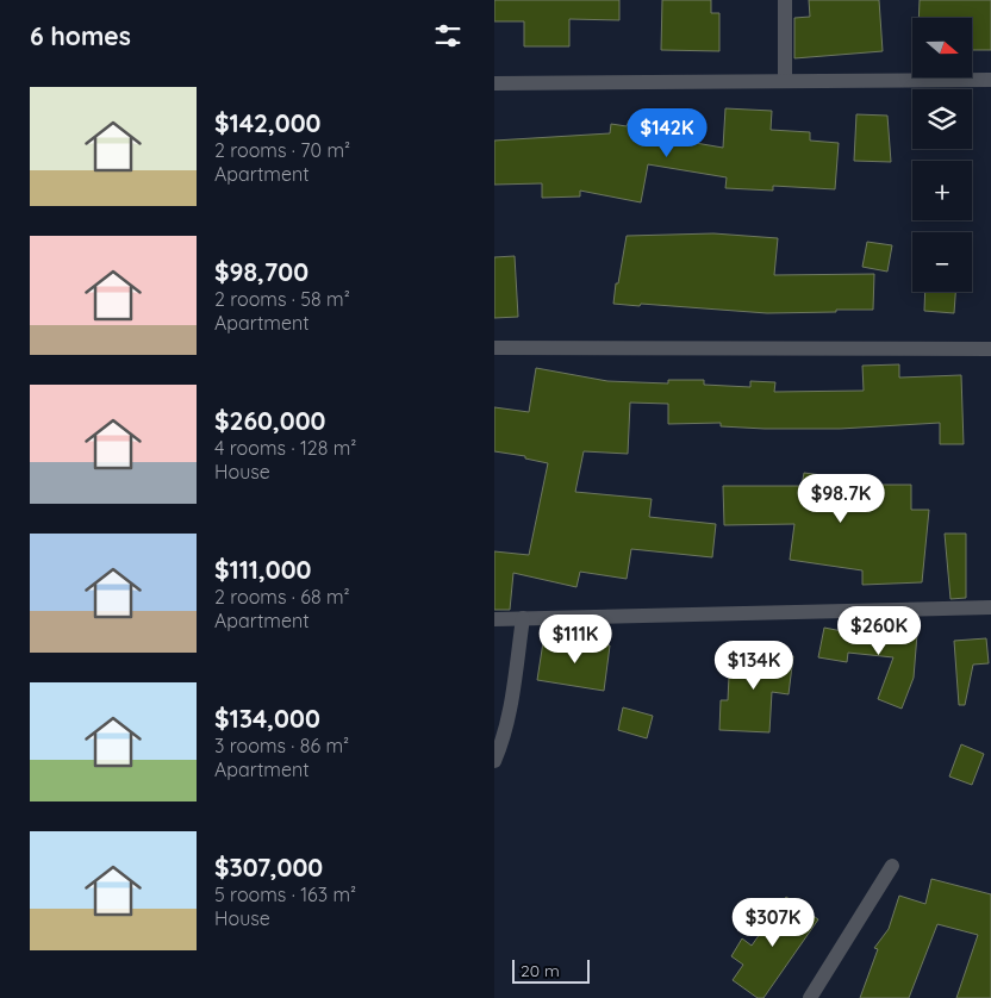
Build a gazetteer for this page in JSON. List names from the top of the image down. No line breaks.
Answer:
{"scale_bar":"20 m","north":"right","page":{"heading":"6 homes","map_buttons":["+","−"],"list":[{"name":"$142,000","note":"2 rooms · 70 m² · Apartment"},{"name":"$98,700","note":"2 rooms · 58 m² · Apartment"},{"name":"$260,000","note":"4 rooms · 128 m² · House"},{"name":"$111,000","note":"2 rooms · 68 m² · Apartment"},{"name":"$134,000","note":"3 rooms · 86 m² · Apartment"},{"name":"$307,000","note":"5 rooms · 163 m² · House"}],"price":["$142K","$98.7K","$260K","$111K","$134K","$307K"],"scale":"20 m"}}
